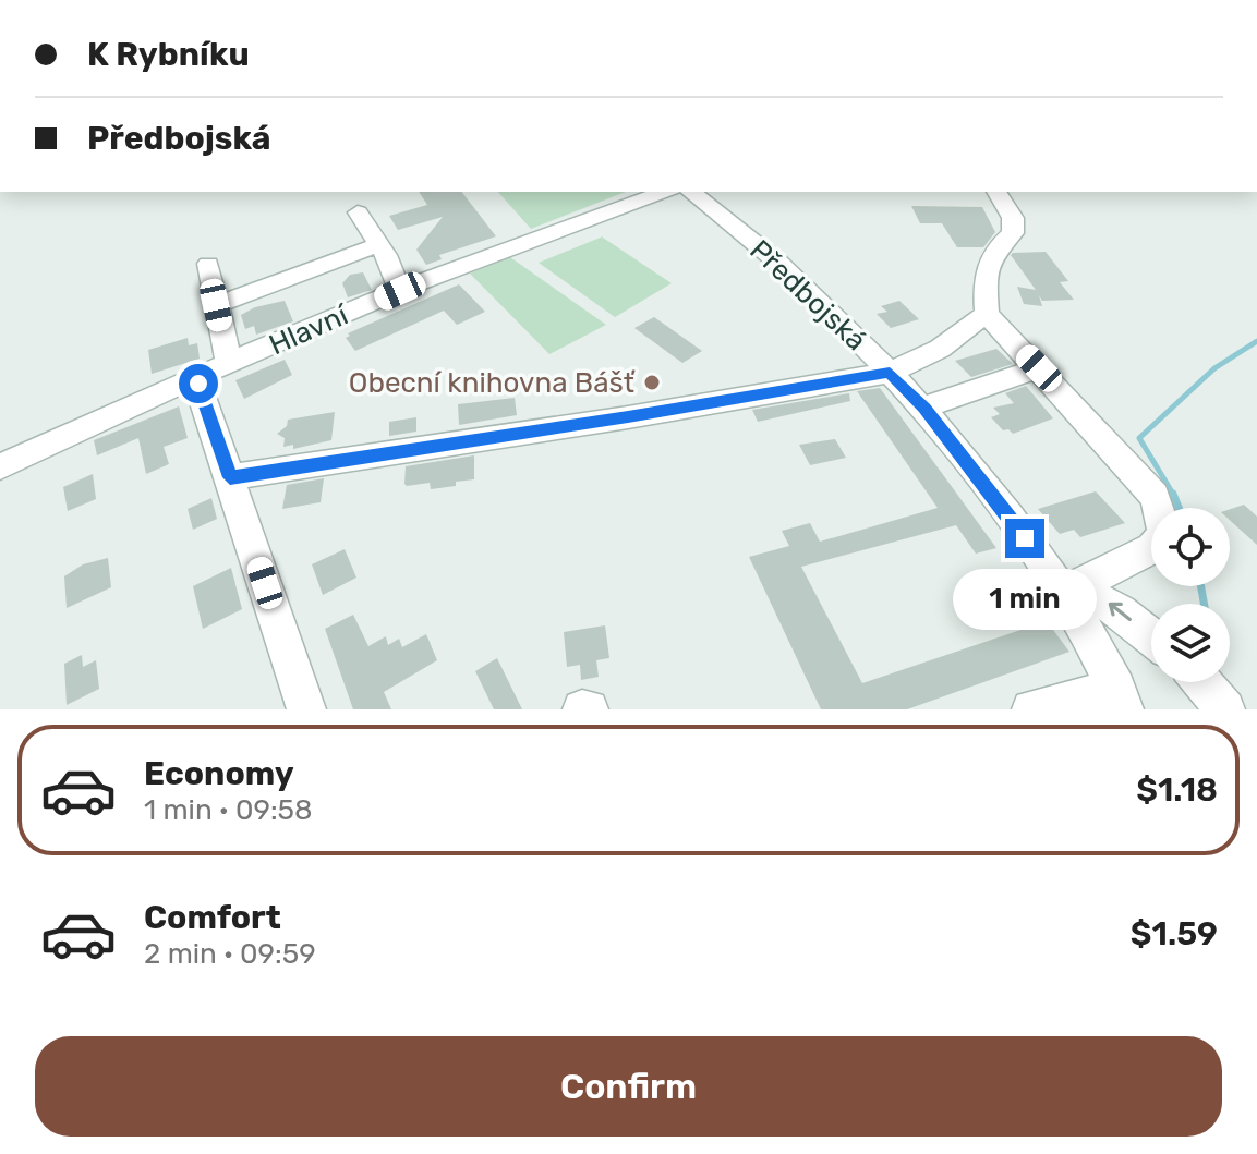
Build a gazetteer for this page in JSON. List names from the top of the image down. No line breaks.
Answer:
{"streets":{"street":["Předbojská","Hlavní"]},"places":["Obecní knihovna Bášť"],"page":{"banner":["K Rybníku","Předbojská"],"bubble":"1 min","list":[{"name":"Economy","note":"1 min · 09:58","value":"$1.18"},{"name":"Comfort","note":"2 min · 09:59","value":"$1.59"}],"buttons":"Confirm"}}
